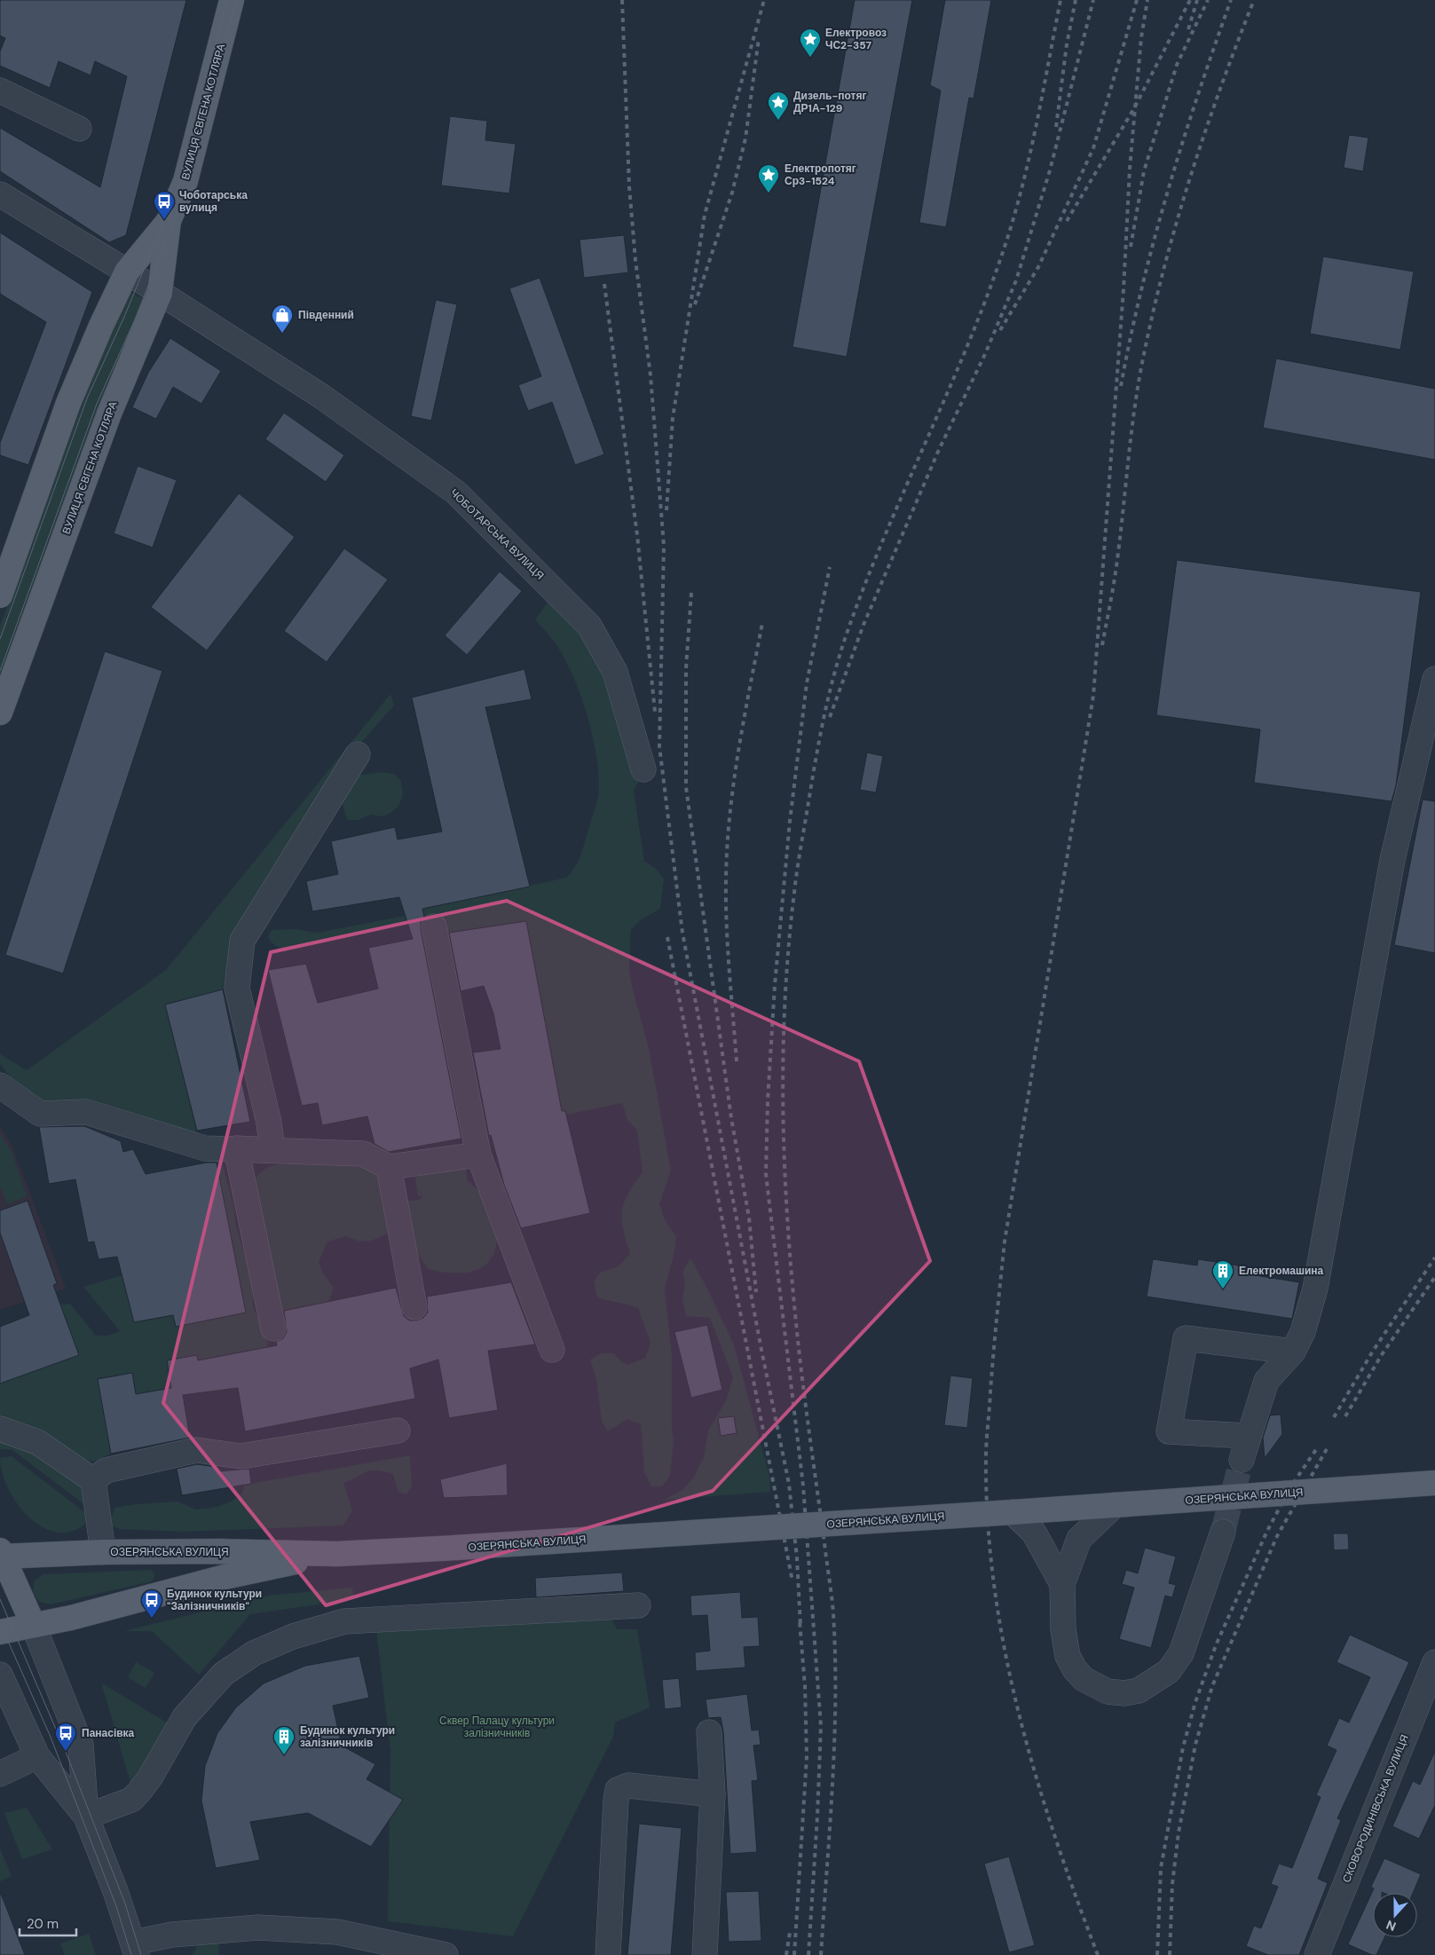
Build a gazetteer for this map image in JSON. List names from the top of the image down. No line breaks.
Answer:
{"streets":{"main road":["ВУЛИЦЯ ЄВГЕНА КОТЛЯРА","ОЗЕРЯНСЬКА ВУЛИЦЯ"],"street":["ЧОБОТАРСЬКА ВУЛИЦЯ","СКОВОРОДИНІВСЬКА ВУЛИЦЯ"]},"crossings":[["ВУЛИЦЯ ЄВГЕНА КОТЛЯРА","ЧОБОТАРСЬКА ВУЛИЦЯ"]],"parks":["Сквер Палацу культури залізничників"],"places":{"place":["Електровоз ЧС2-357","Дизель-потяг ДР1А-129","Електропотяг Ср3-1524"],"bus stop":["Чоботарська вулиця","Будинок культури \"Залізничників\"","Панасівка"],"shop":["Південний"],"building":["Електромашина","Будинок культури залізничників"]},"scale_bar":"20 m","north":"bottom"}
